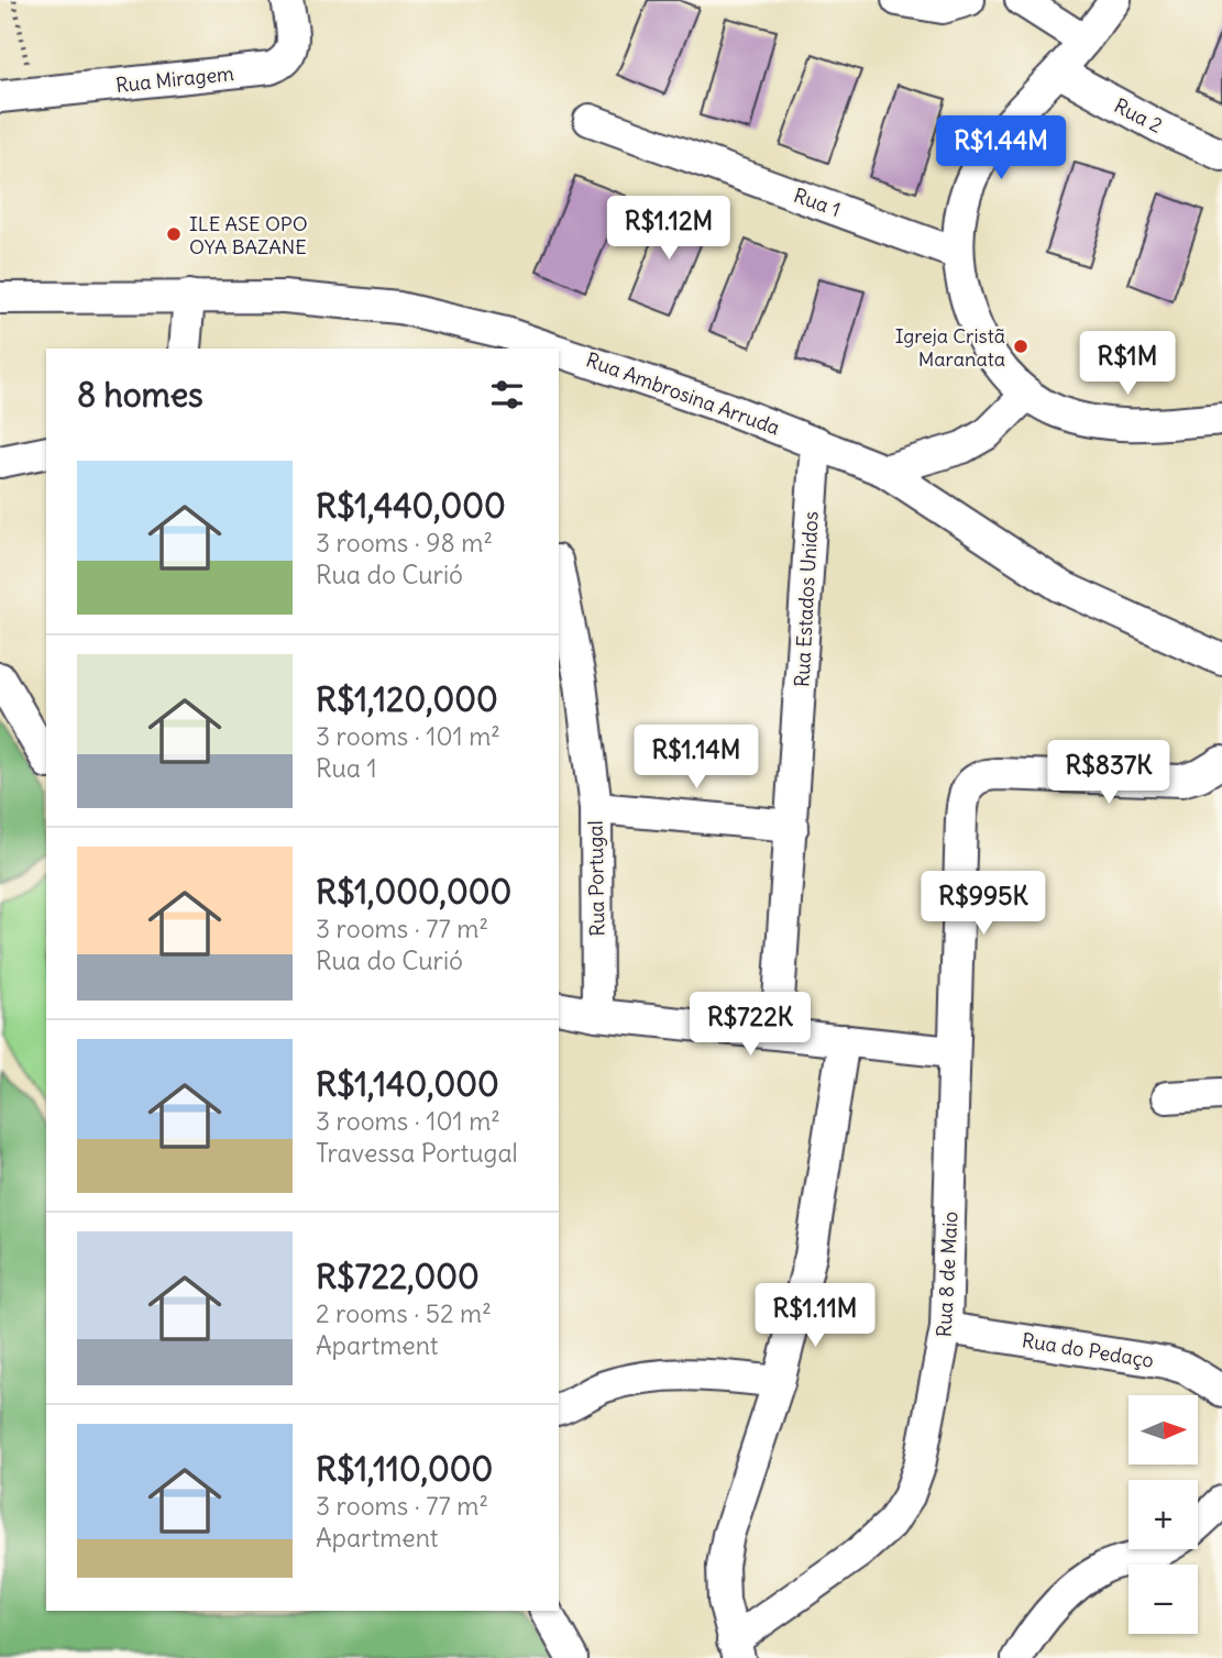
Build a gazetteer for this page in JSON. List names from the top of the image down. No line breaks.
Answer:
{"streets":{"street":["Rua Miragem","Rua 2","Rua 1","Rua Ambrosina Arruda","Rua Estados Unidos","Rua Portugal","Rua 8 de Maio","Rua do Pedaço"]},"crossings":[["Rua Ambrosina Arruda","Rua Estados Unidos"],["Rua 8 de Maio","Rua do Pedaço"]],"places":["ILE ASE OPO OYA BAZANE","Igreja Cristã Maranata"],"north":"right","page":{"price":["R$1.44M","R$1.12M","R$1M","R$1.14M","R$837K","R$995K","R$722K","R$1.11M"],"heading":"8 homes","list":[{"name":"R$1,440,000","note":"3 rooms · 98 m² · Rua do Curió"},{"name":"R$1,120,000","note":"3 rooms · 101 m² · Rua 1"},{"name":"R$1,000,000","note":"3 rooms · 77 m² · Rua do Curió"},{"name":"R$1,140,000","note":"3 rooms · 101 m² · Travessa Portugal"},{"name":"R$722,000","note":"2 rooms · 52 m² · Apartment"},{"name":"R$1,110,000","note":"3 rooms · 77 m² · Apartment"}],"map_buttons":["+","−"]}}
